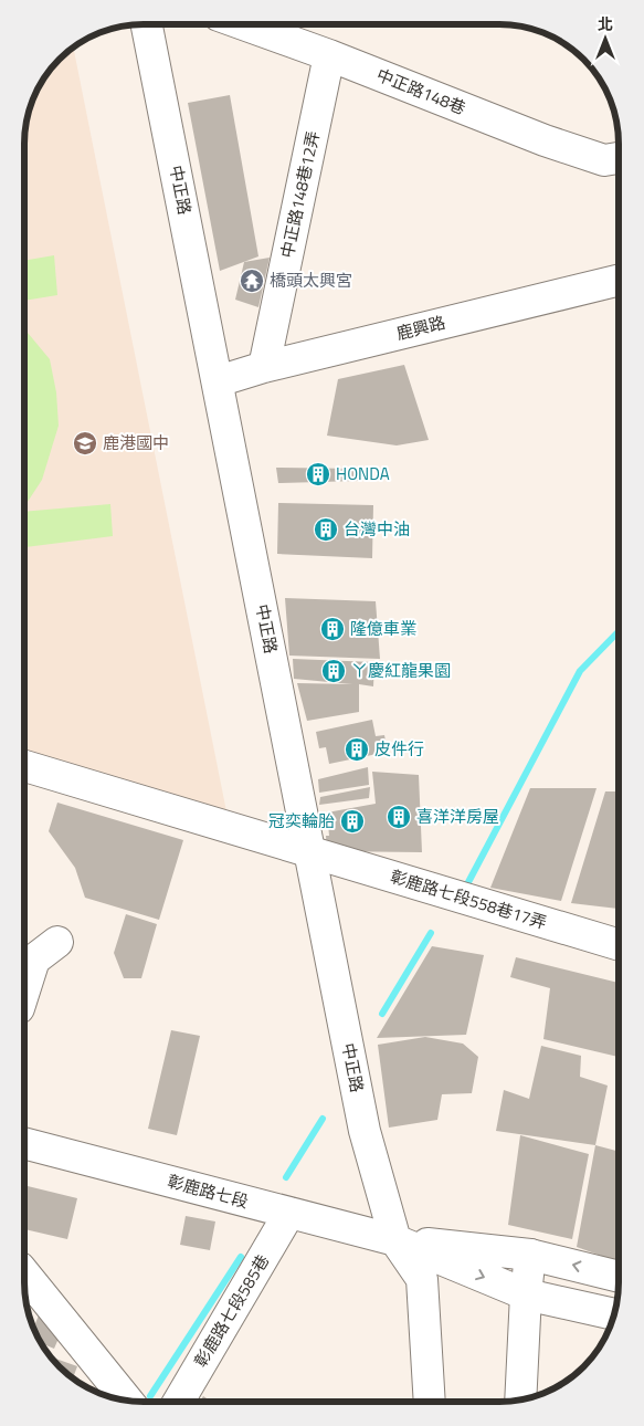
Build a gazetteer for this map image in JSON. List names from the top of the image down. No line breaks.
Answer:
{"streets":{"street":["中正路148巷","中正路","中正路148巷12弄","鹿興路","彰鹿路七段558巷17弄","彰鹿路七段","彰鹿路七段585巷"]},"crossings":[["中正路148巷","中正路148巷12弄"],["中正路","鹿興路"],["中正路","彰鹿路七段558巷17弄"],["中正路","彰鹿路七段"],["中正路148巷12弄","鹿興路"],["彰鹿路七段","彰鹿路七段585巷"]],"places":{"temple":["橋頭太興宮"],"school or university":["鹿港國中"],"building":["HONDA","台灣中油","隆億車業","ㄚ慶紅龍果園","皮件行","喜洋洋房屋","冠奕輪胎"]},"north":"top"}
